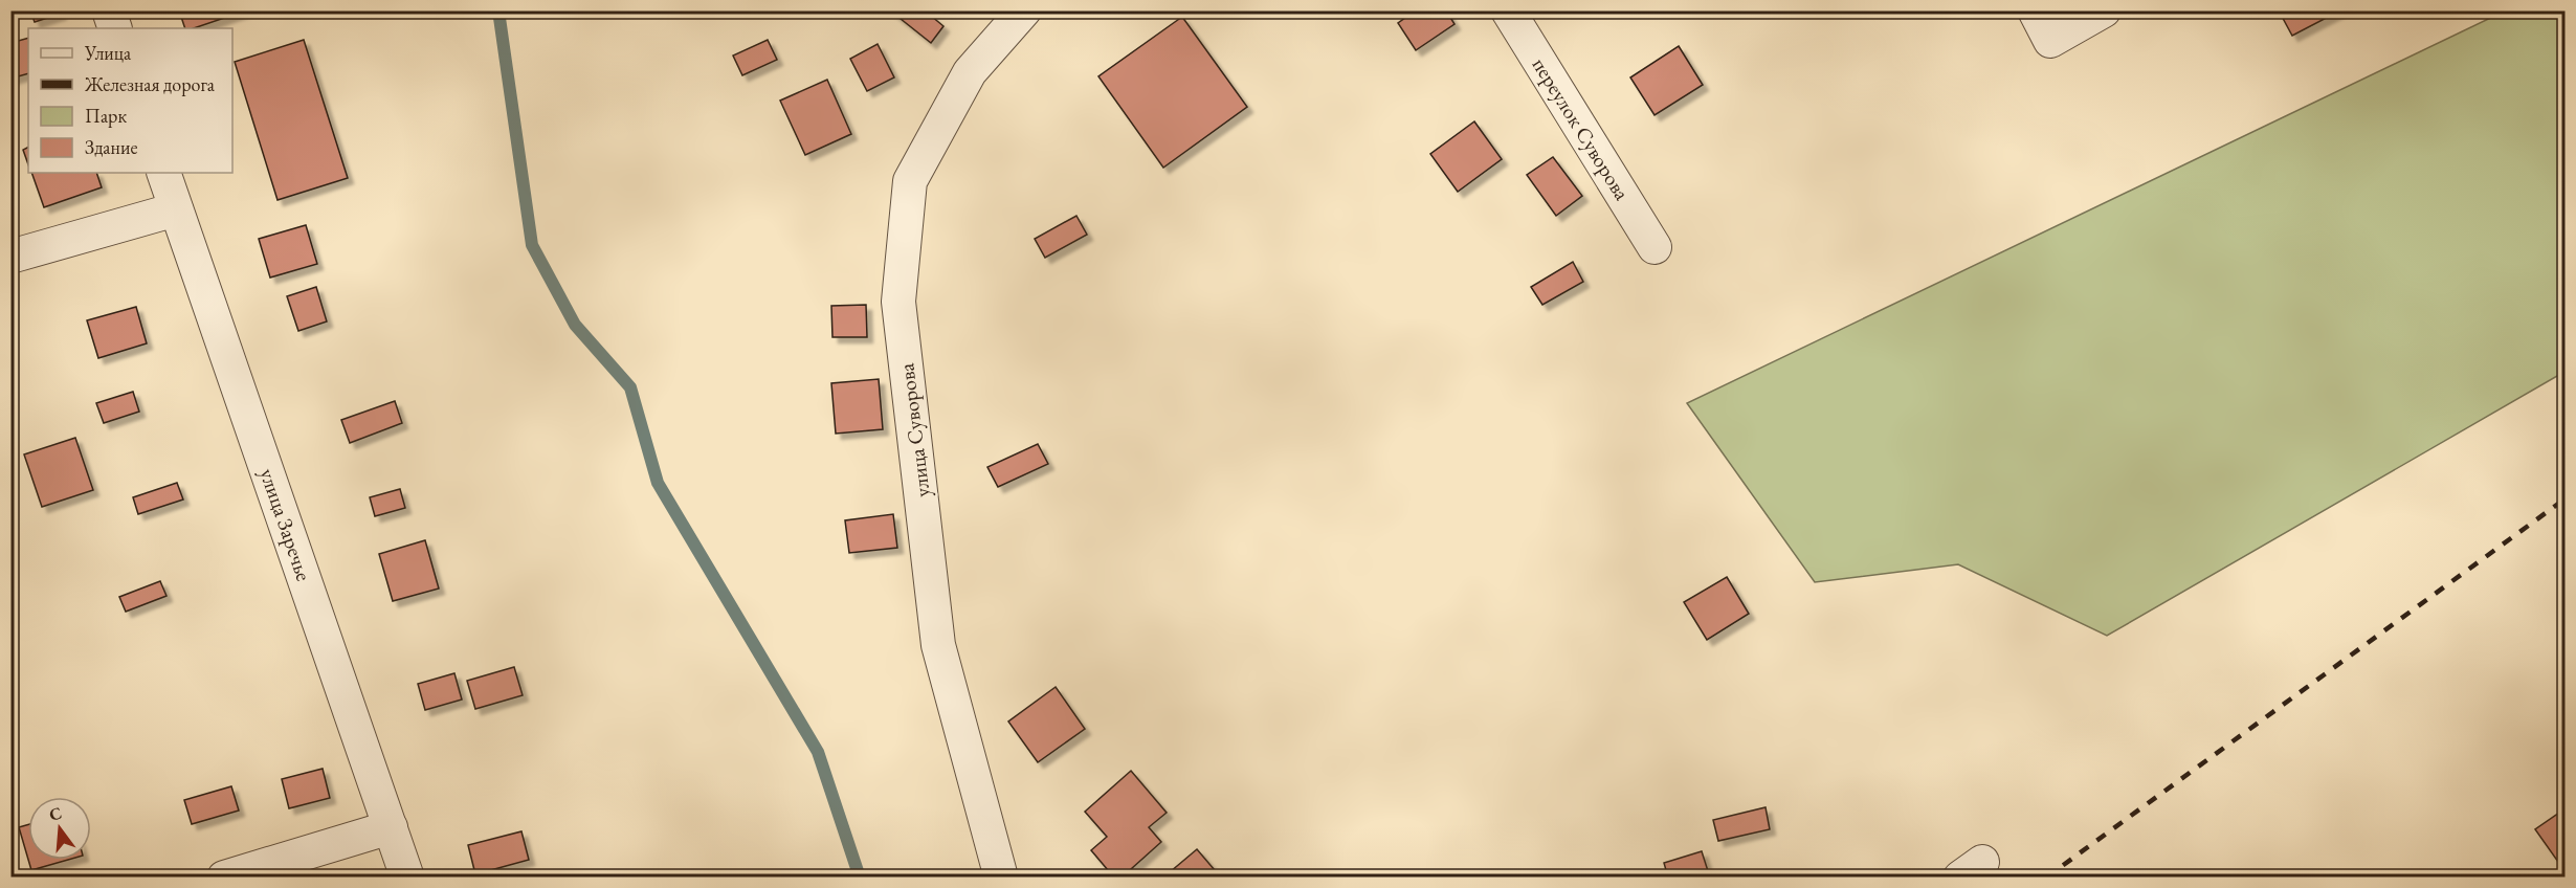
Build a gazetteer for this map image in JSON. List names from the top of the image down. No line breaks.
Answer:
{"streets":{"street":["переулок Суворова","улица Суворова","улица Заречье"]},"legend":["Улица","Железная дорога","Парк","Здание"],"north":"top"}
